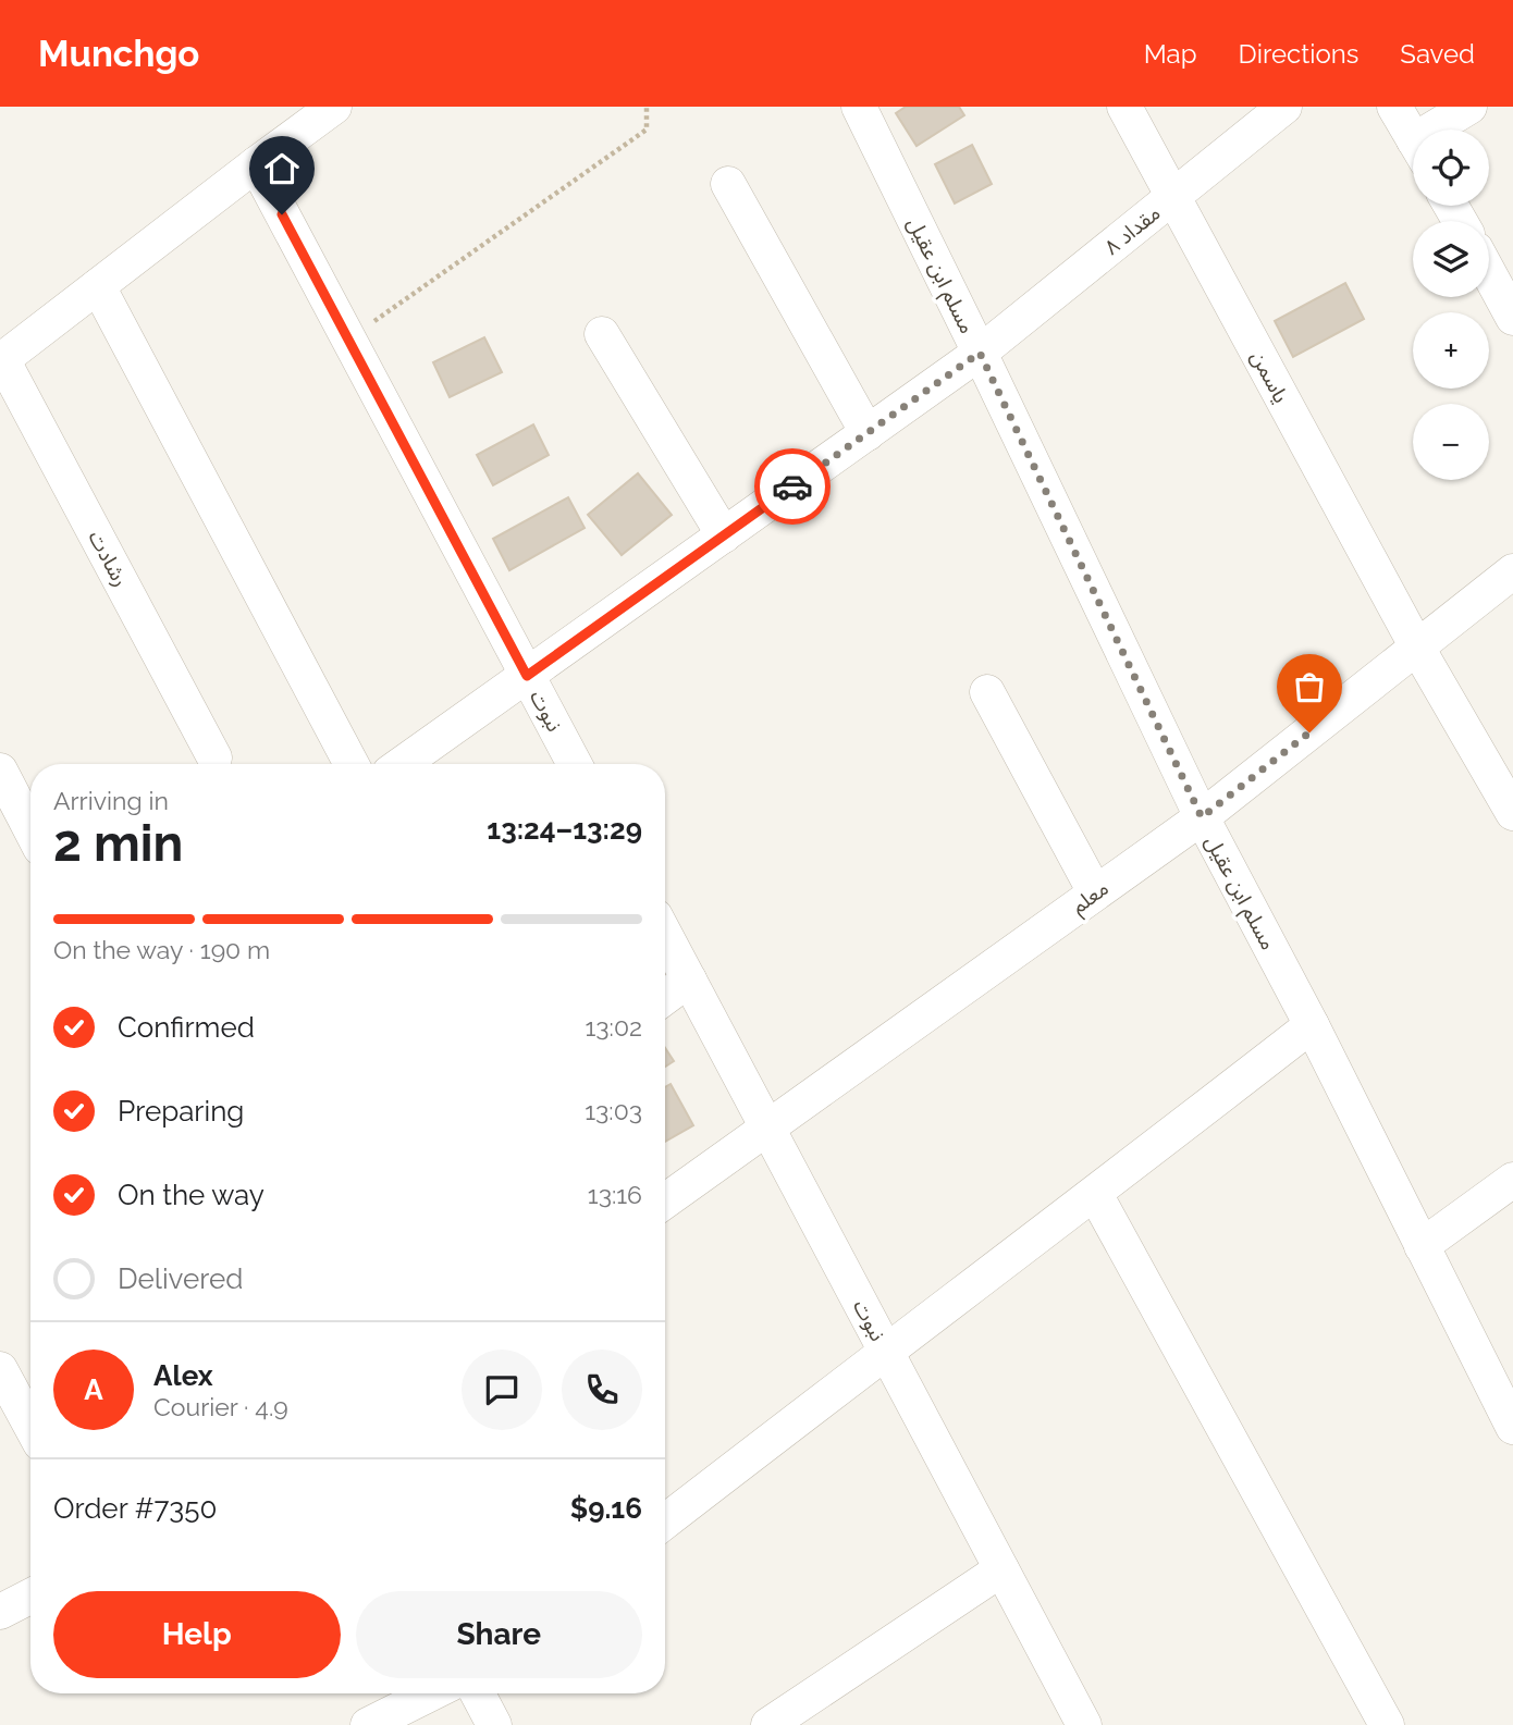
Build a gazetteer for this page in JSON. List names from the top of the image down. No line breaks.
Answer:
{"streets":{"street":["مقداد ۸","مسلم ابن عقیل","یاسمن","رشادت","نبوت","معلم"]},"crossings":[["مقداد ۸","مسلم ابن عقیل"],["مقداد ۸","یاسمن"],["مقداد ۸","نبوت"],["مسلم ابن عقیل","معلم"],["یاسمن","معلم"],["نبوت","معلم"]],"page":{"header":"Munchgo","nav":["Map","Directions","Saved"],"map_buttons":["+","−"],"heading":["2 min","Arriving in","13:24–13:29"],"panel":["Alex","Courier · 4.9","Order #7350","$9.16"],"bar":"On the way · 190 m","list":[["Confirmed","13:02"],["Preparing","13:03"],["On the way","13:16"],"Delivered"],"round":"A","buttons":["Help","Share"]}}
